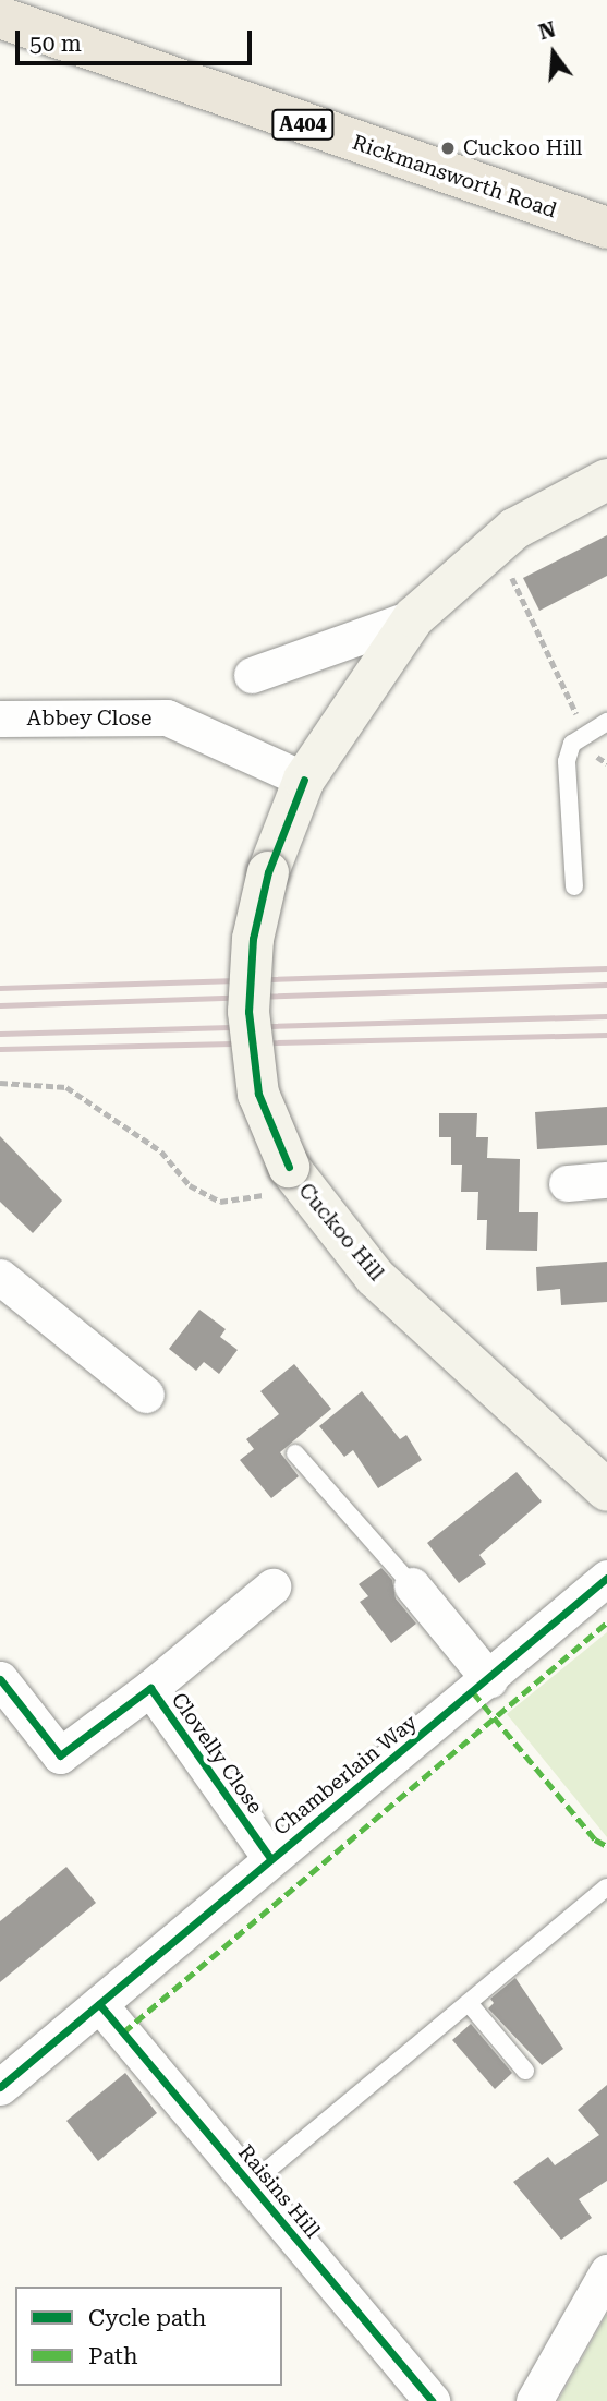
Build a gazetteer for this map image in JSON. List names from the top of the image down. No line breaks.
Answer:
{"streets":{"main road":["A404","Rickmansworth Road","Cuckoo Hill"],"street":["Abbey Close","Clovelly Close","Chamberlain Way","Raisins Hill"]},"crossings":[["Abbey Close","Cuckoo Hill"],["Clovelly Close","Chamberlain Way"],["Chamberlain Way","Raisins Hill"]],"places":["Cuckoo Hill"],"legend":["Cycle path","Path"],"scale_bar":"50 m","north":"top"}
